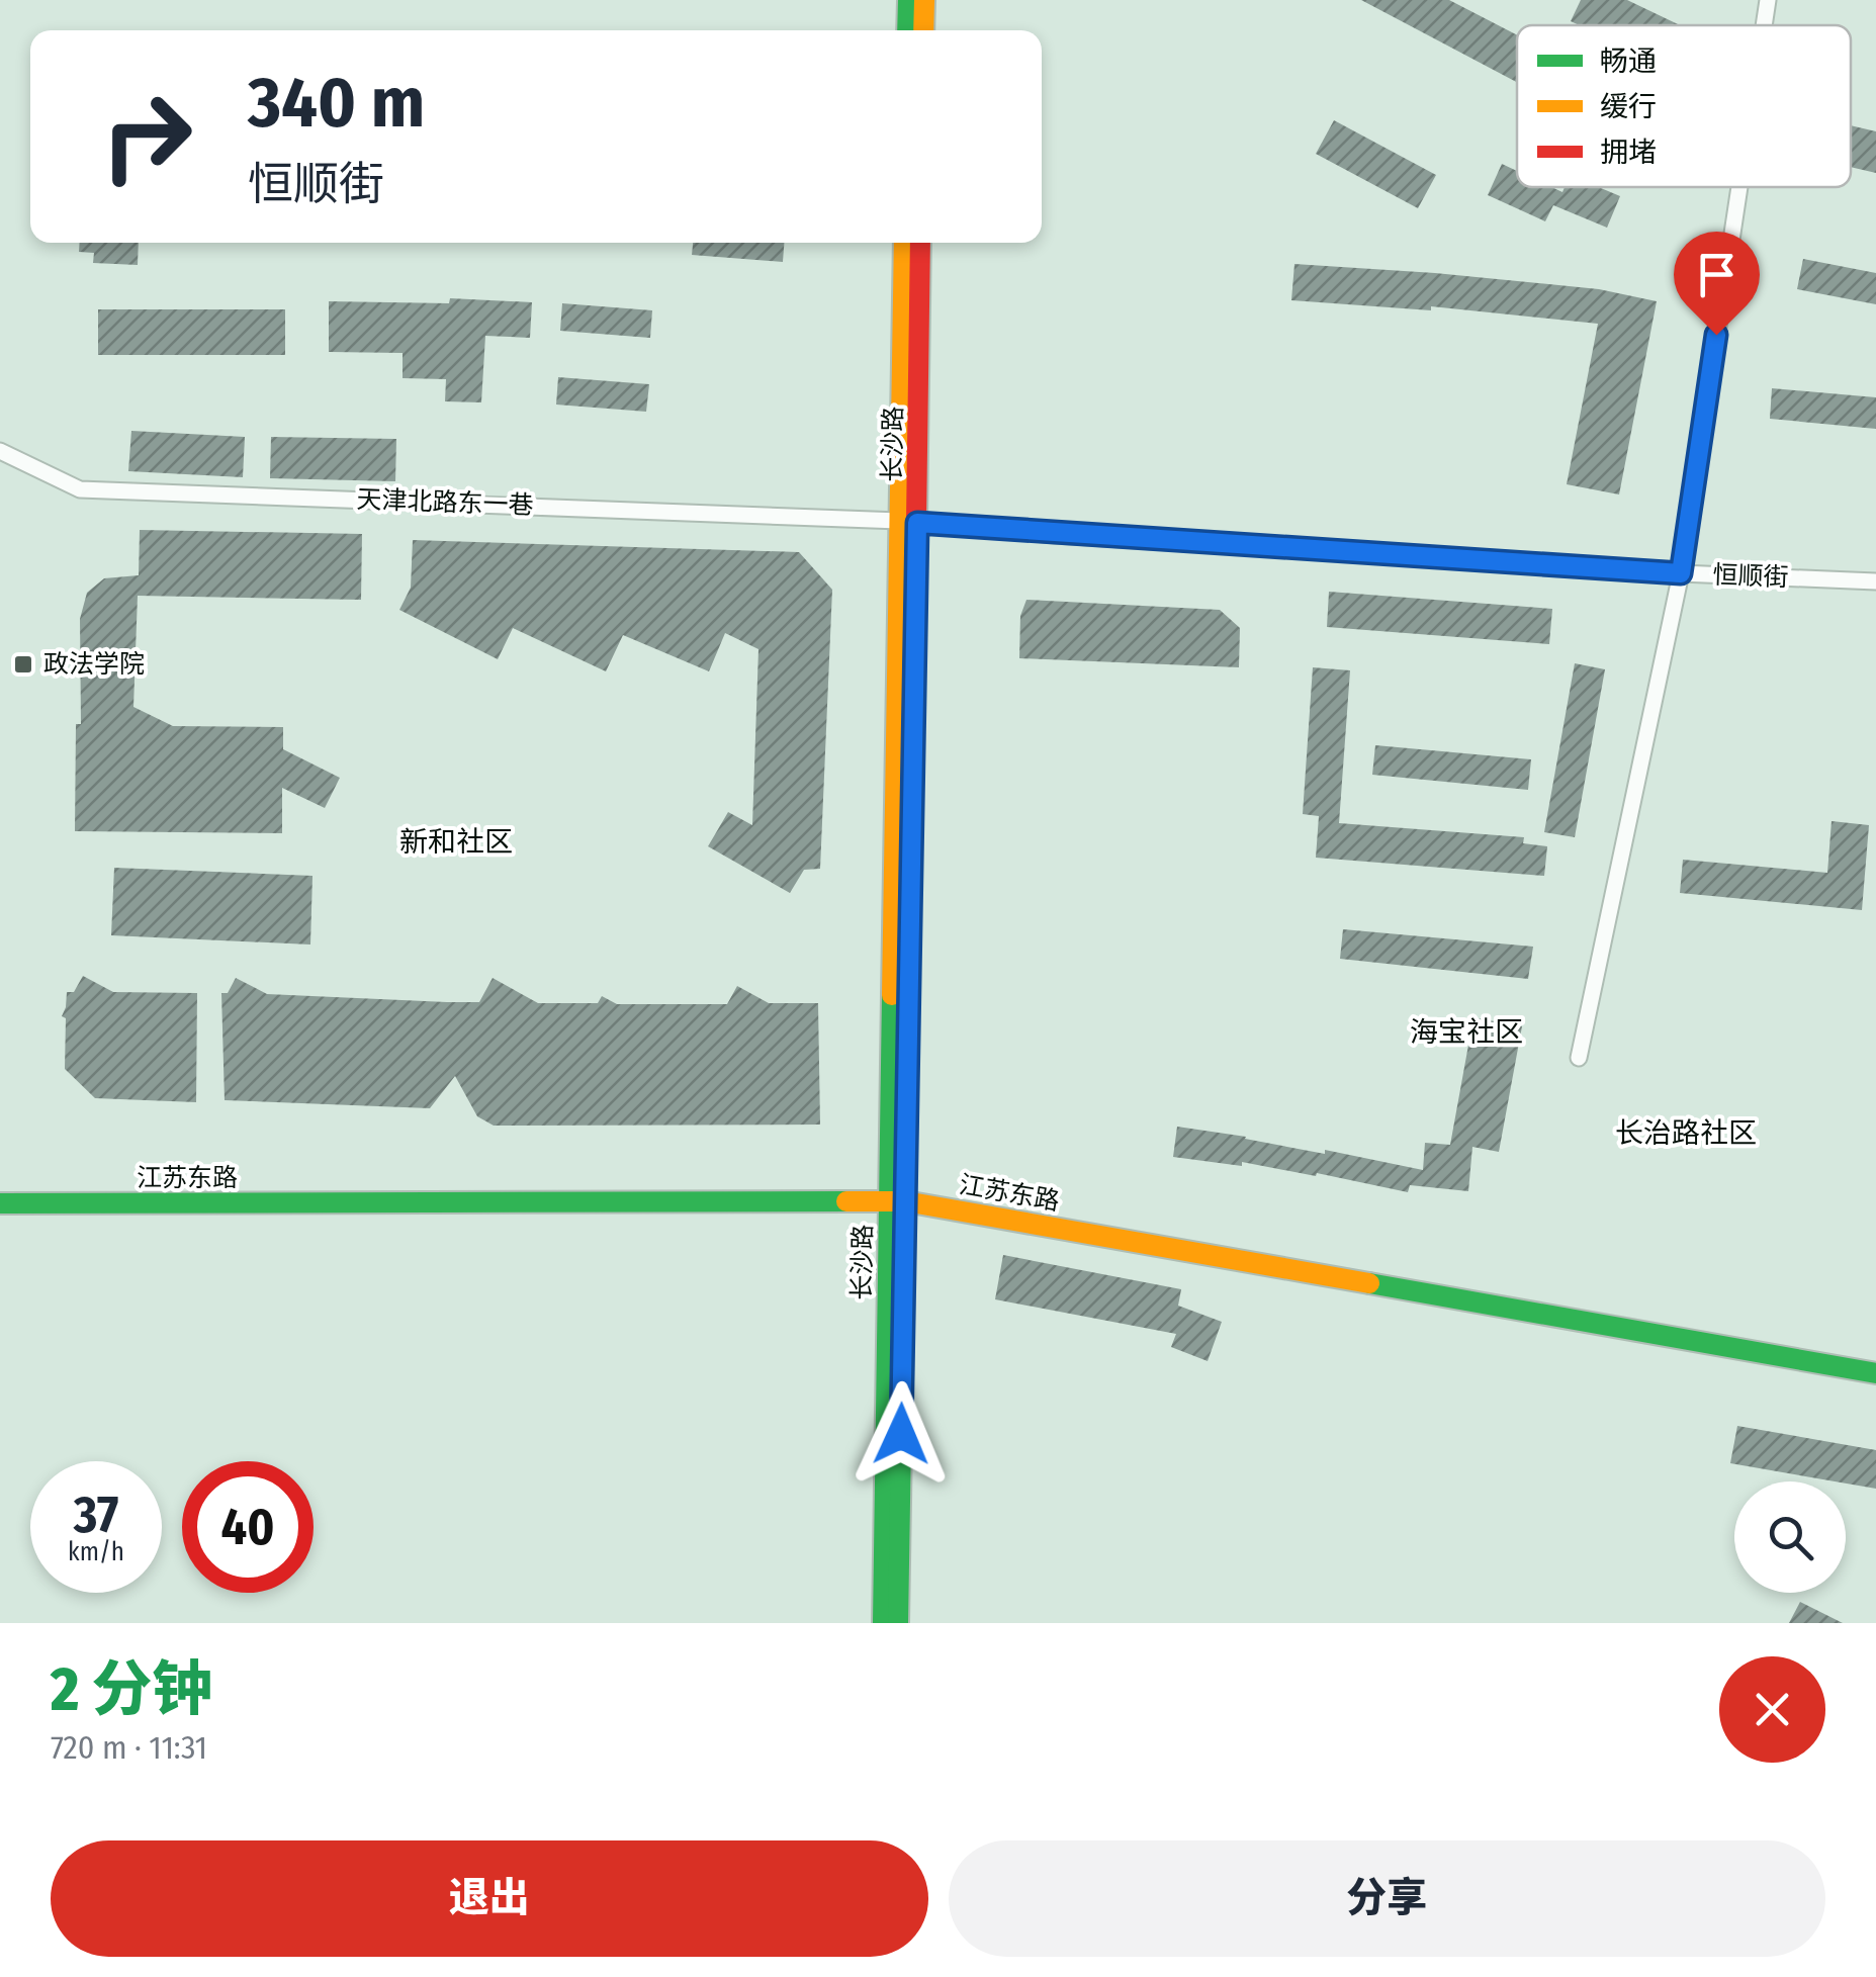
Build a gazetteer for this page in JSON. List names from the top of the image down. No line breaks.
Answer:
{"streets":{"street":["长沙路","天津北路东一巷","恒顺街","江苏东路"]},"crossings":[["长沙路","天津北路东一巷"],["长沙路","恒顺街"],["长沙路","江苏东路"],["天津北路东一巷","恒顺街"]],"districts":["新和社区","海宝社区","长治路社区"],"places":{"transit":["政法学院"]},"legend":["畅通","缓行","拥堵"],"page":{"turn":["340 m","恒顺街"],"speed":"37 km/h","limit":"40","heading":["2 分钟","720 m · 11:31"],"buttons":["退出","分享"]}}
